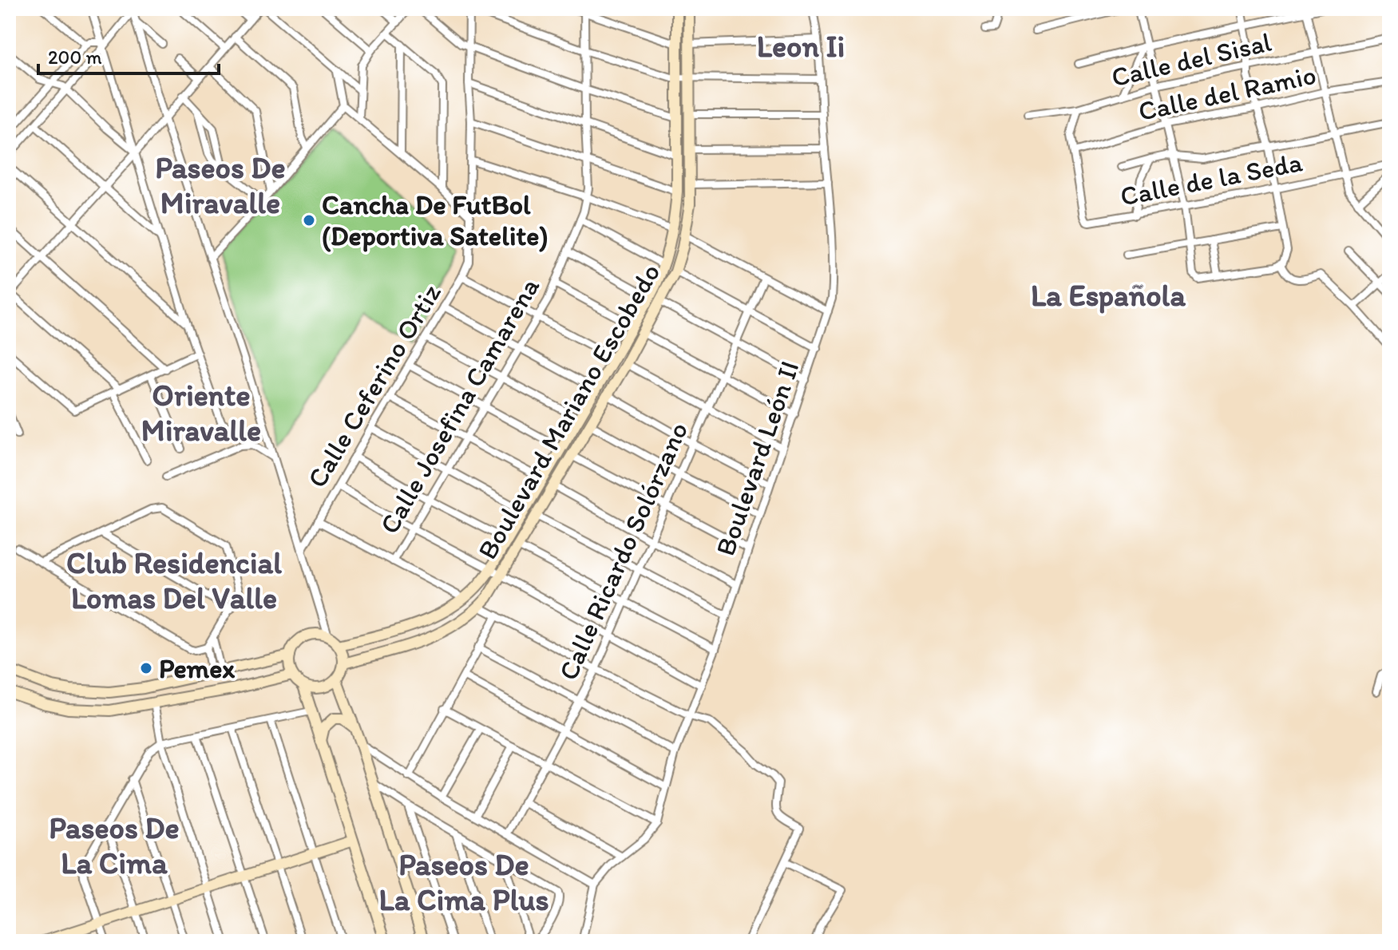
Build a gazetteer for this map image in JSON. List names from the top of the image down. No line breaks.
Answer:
{"streets":{"street":["Calle del Sisal","Calle del Ramio","Calle de la Seda","Calle Ceferino Ortiz","Calle Josefina Camarena","Boulevard Mariano Escobedo","Boulevard León II","Calle Ricardo Solórzano"]},"crossings":[["Calle del Ramio","Calle de la Seda"]],"districts":["Leon Ii","Paseos De Miravalle","La Española","Oriente Miravalle","Club Residencial Lomas Del Valle","Paseos De La Cima","Paseos De La Cima Plus"],"places":["Cancha De FutBol (Deportiva Satelite)","Pemex"],"scale_bar":"200 m"}
